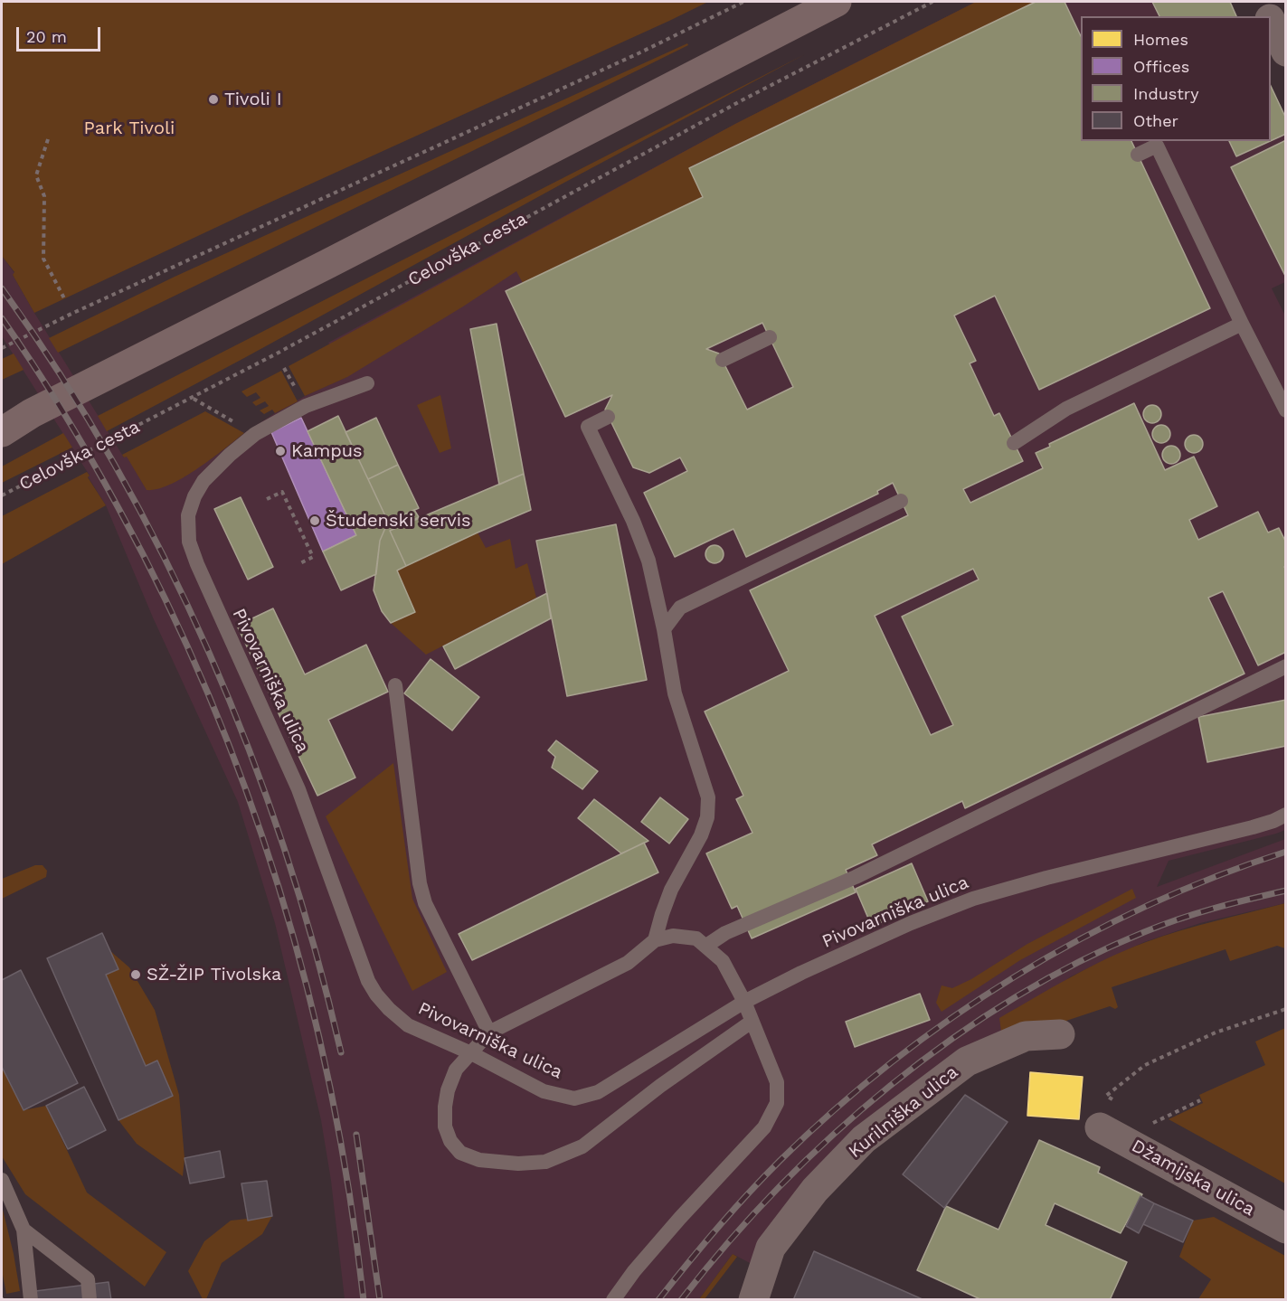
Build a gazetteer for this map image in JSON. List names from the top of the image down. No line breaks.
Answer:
{"streets":{"street":["Kurilniška ulica","Džamijska ulica"],"lane":["Pivovarniška ulica"],"path":["Celovška cesta"]},"parks":["Park Tivoli"],"places":["Tivoli I","Kampus","Študenski servis","SŽ-ŽIP Tivolska"],"legend":["Homes","Offices","Industry","Other"],"scale_bar":"20 m"}
